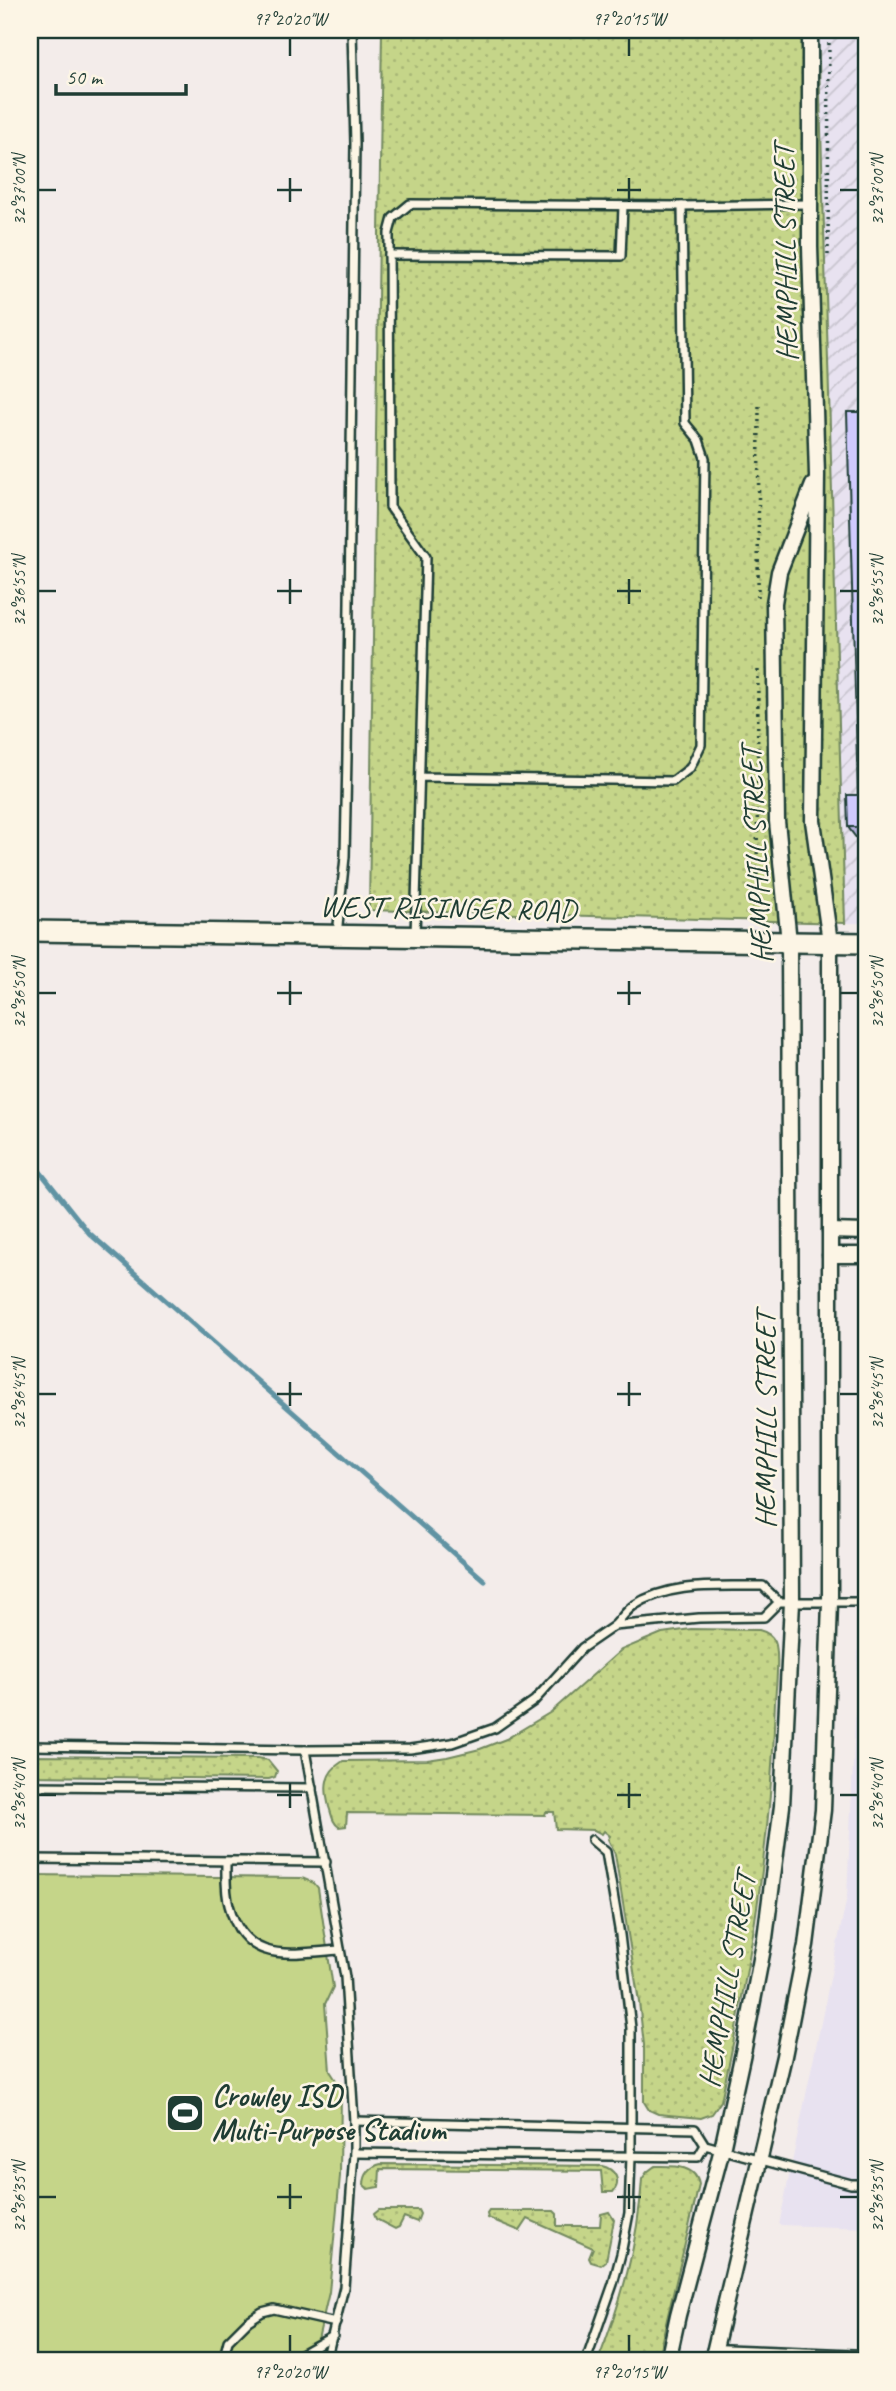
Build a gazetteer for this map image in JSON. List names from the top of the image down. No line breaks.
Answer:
{"streets":{"street":["HEMPHILL STREET","WEST RISINGER ROAD"]},"crossings":[["HEMPHILL STREET","WEST RISINGER ROAD"]],"places":{"sports":["Crowley ISD Multi-Purpose Stadium"]},"scale_bar":"50 m","coordinates":["97°20'20\"W","97°20'15\"W","32°37'00\"N","32°36'55\"N","32°36'50\"N","32°36'45\"N","32°36'40\"N","32°36'35\"N"]}
